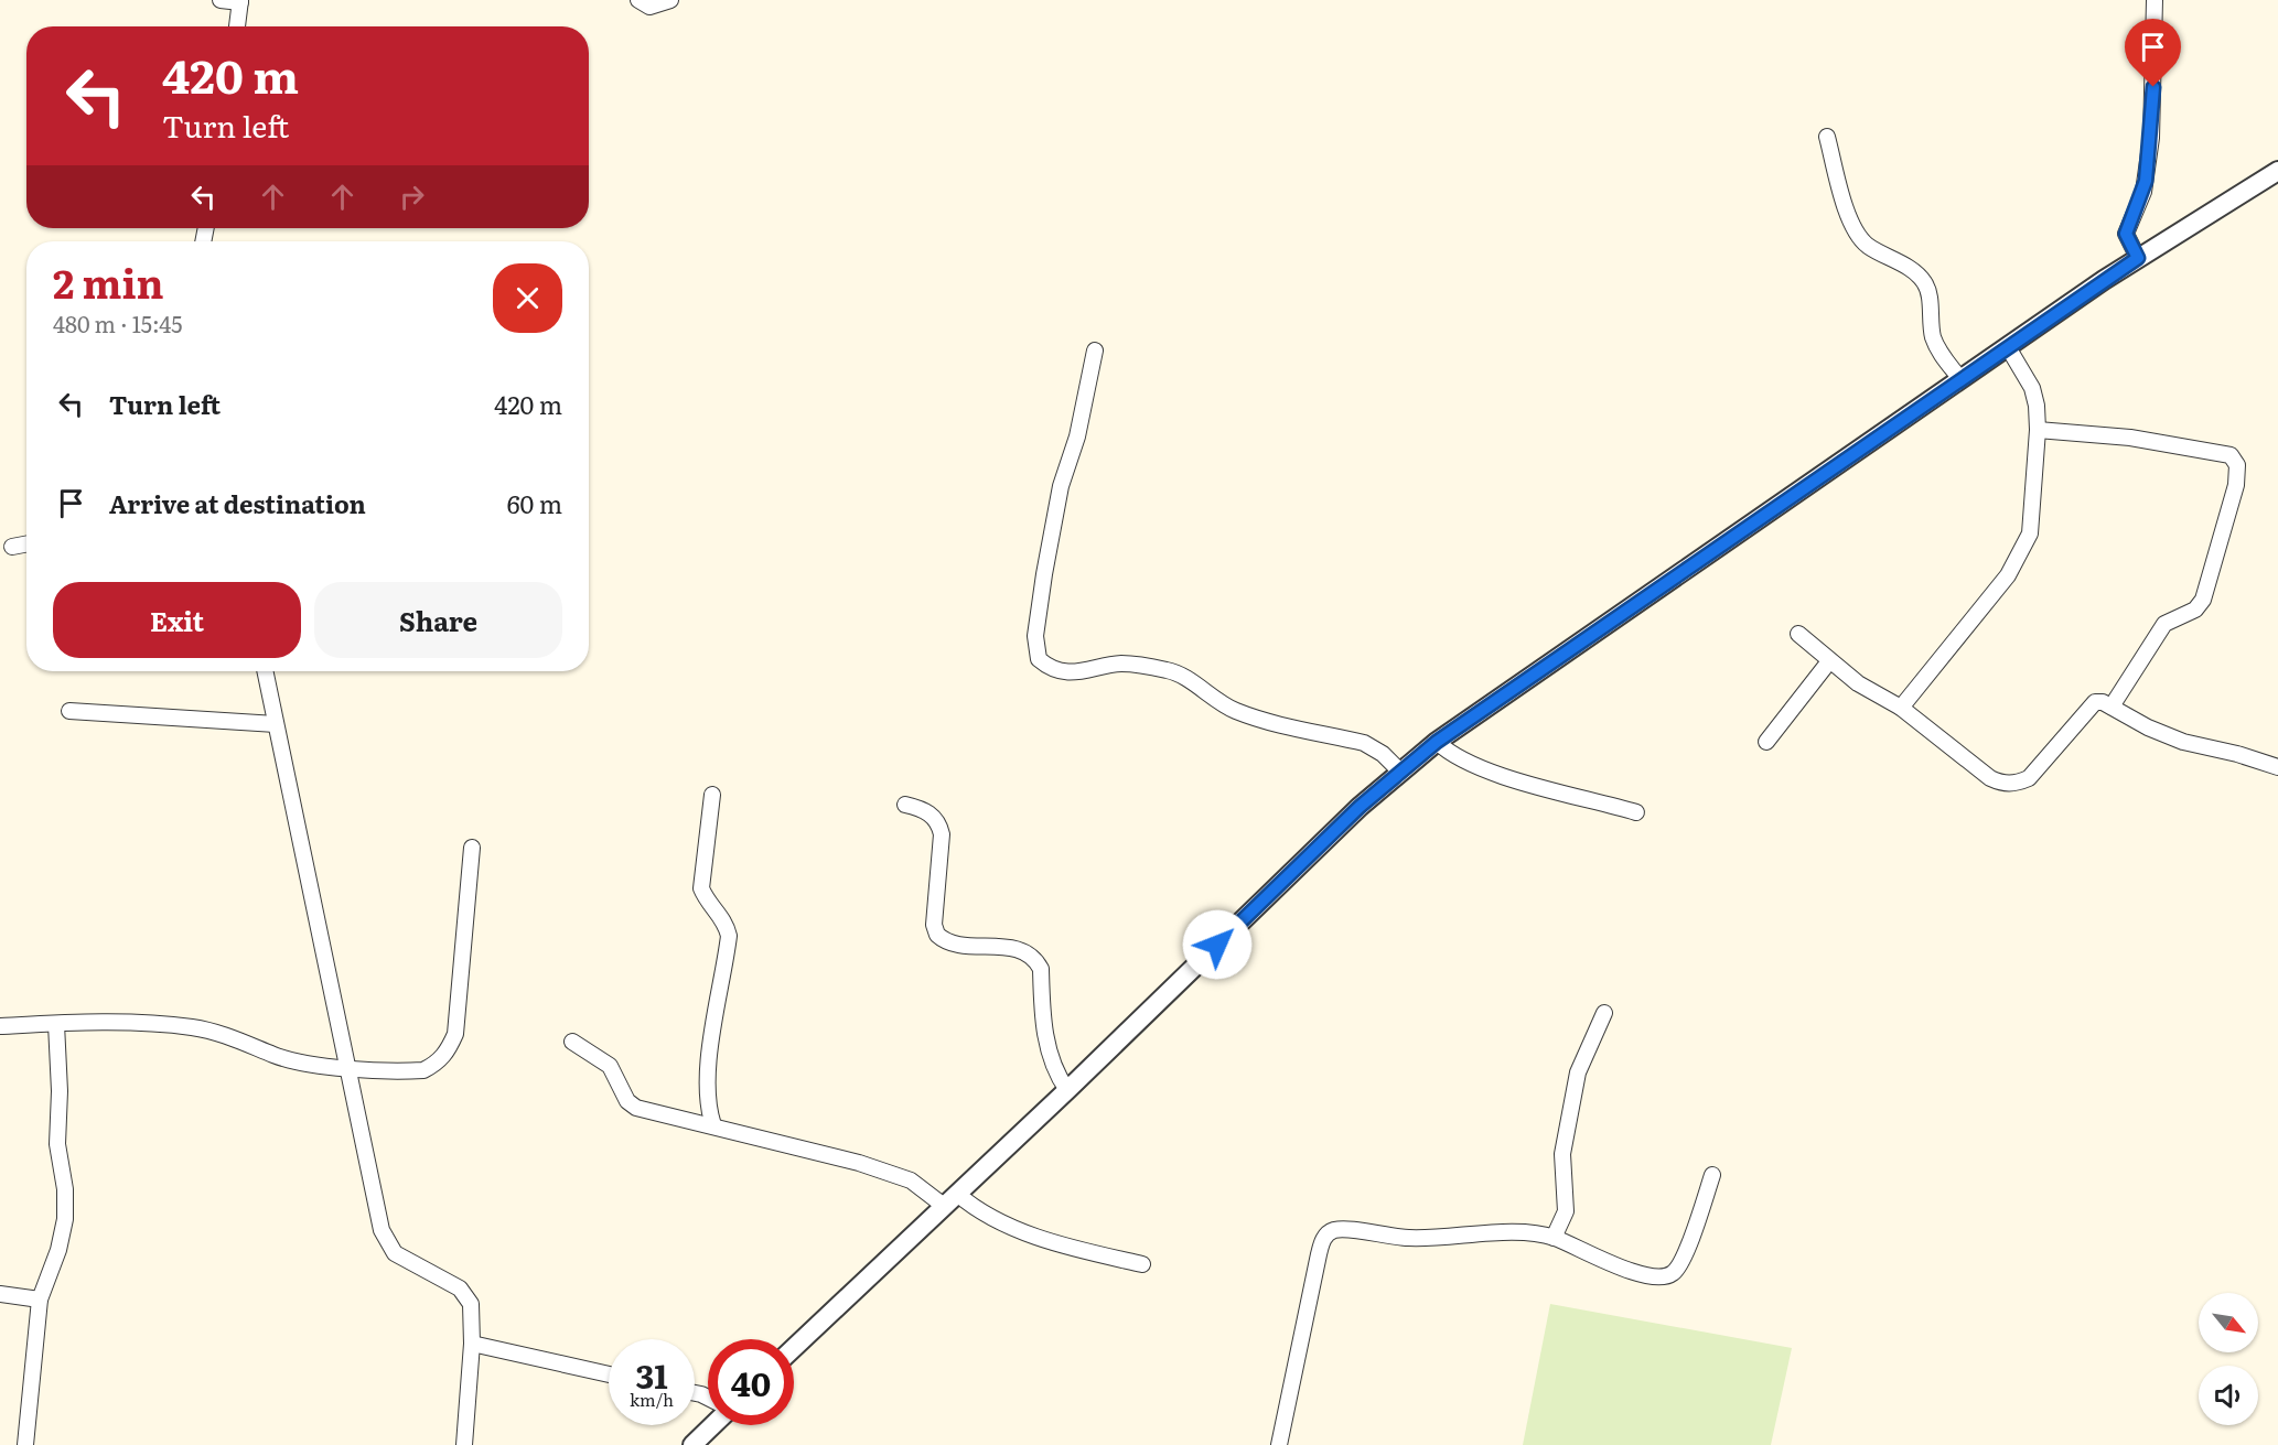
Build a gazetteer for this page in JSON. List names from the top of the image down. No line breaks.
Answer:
{"north":"bottom right","page":{"turn":["420 m","Turn left"],"heading":["2 min","480 m · 15:45"],"list":[{"name":"Turn left","value":"420 m"},{"name":"Arrive at destination","value":"60 m"}],"buttons":["Exit","Share"],"speed":"31 km/h","limit":"40"}}
